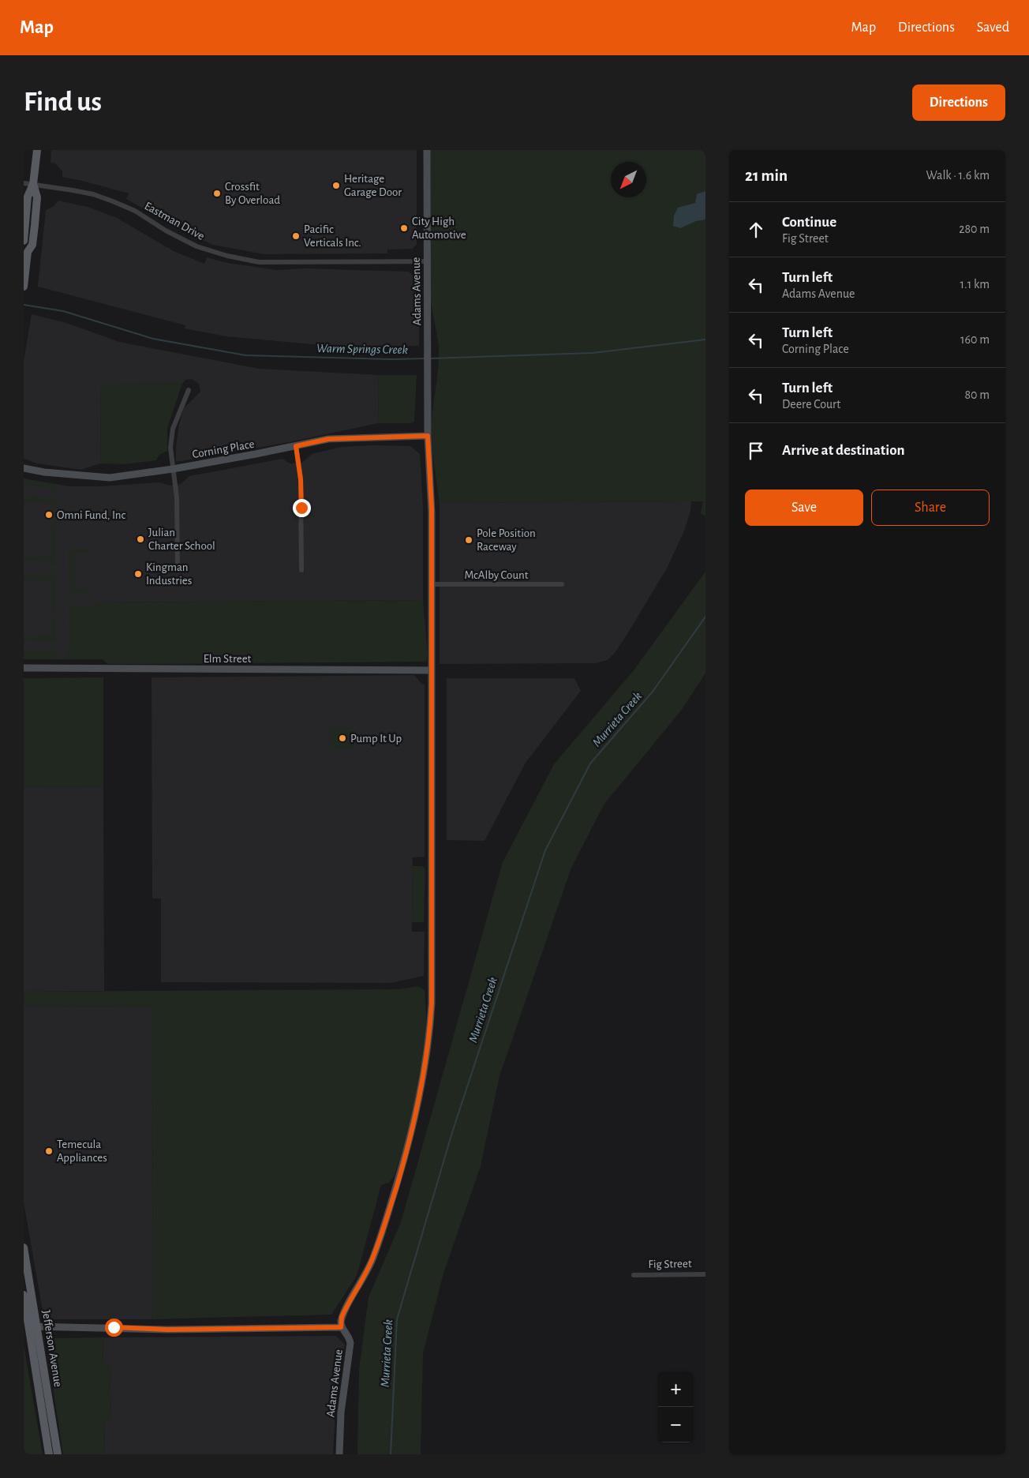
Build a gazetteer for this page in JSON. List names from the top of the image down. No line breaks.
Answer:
{"streets":{"main road":["Jefferson Avenue"],"street":["Eastman Drive","Adams Avenue","Corning Place","McAlby Count","Elm Street","Fig Street"]},"crossings":[["Eastman Drive","Adams Avenue"],["Adams Avenue","Corning Place"],["Adams Avenue","McAlby Count"],["Adams Avenue","Elm Street"]],"water":["Warm Springs Creek","Murrieta Creek"],"places":["Heritage Garage Door","Crossfit By Overload","City High Automotive","Pacific Verticals Inc.","Omni Fund, Inc","Julian Charter School","Pole Position Raceway","Kingman Industries","Pump It Up","Temecula Appliances"],"north":"bottom left","page":{"header":"Map","nav":["Map","Directions","Saved"],"buttons":["Directions",["Save","Share"]],"title":"Find us","heading":["21 min","Walk · 1.6 km"],"list":[["Continue","Fig Street","280 m"],["Turn left","Adams Avenue","1.1 km"],["Turn left","Corning Place","160 m"],["Turn left","Deere Court","80 m"],"Arrive at destination"],"map_buttons":["+","−"]}}
